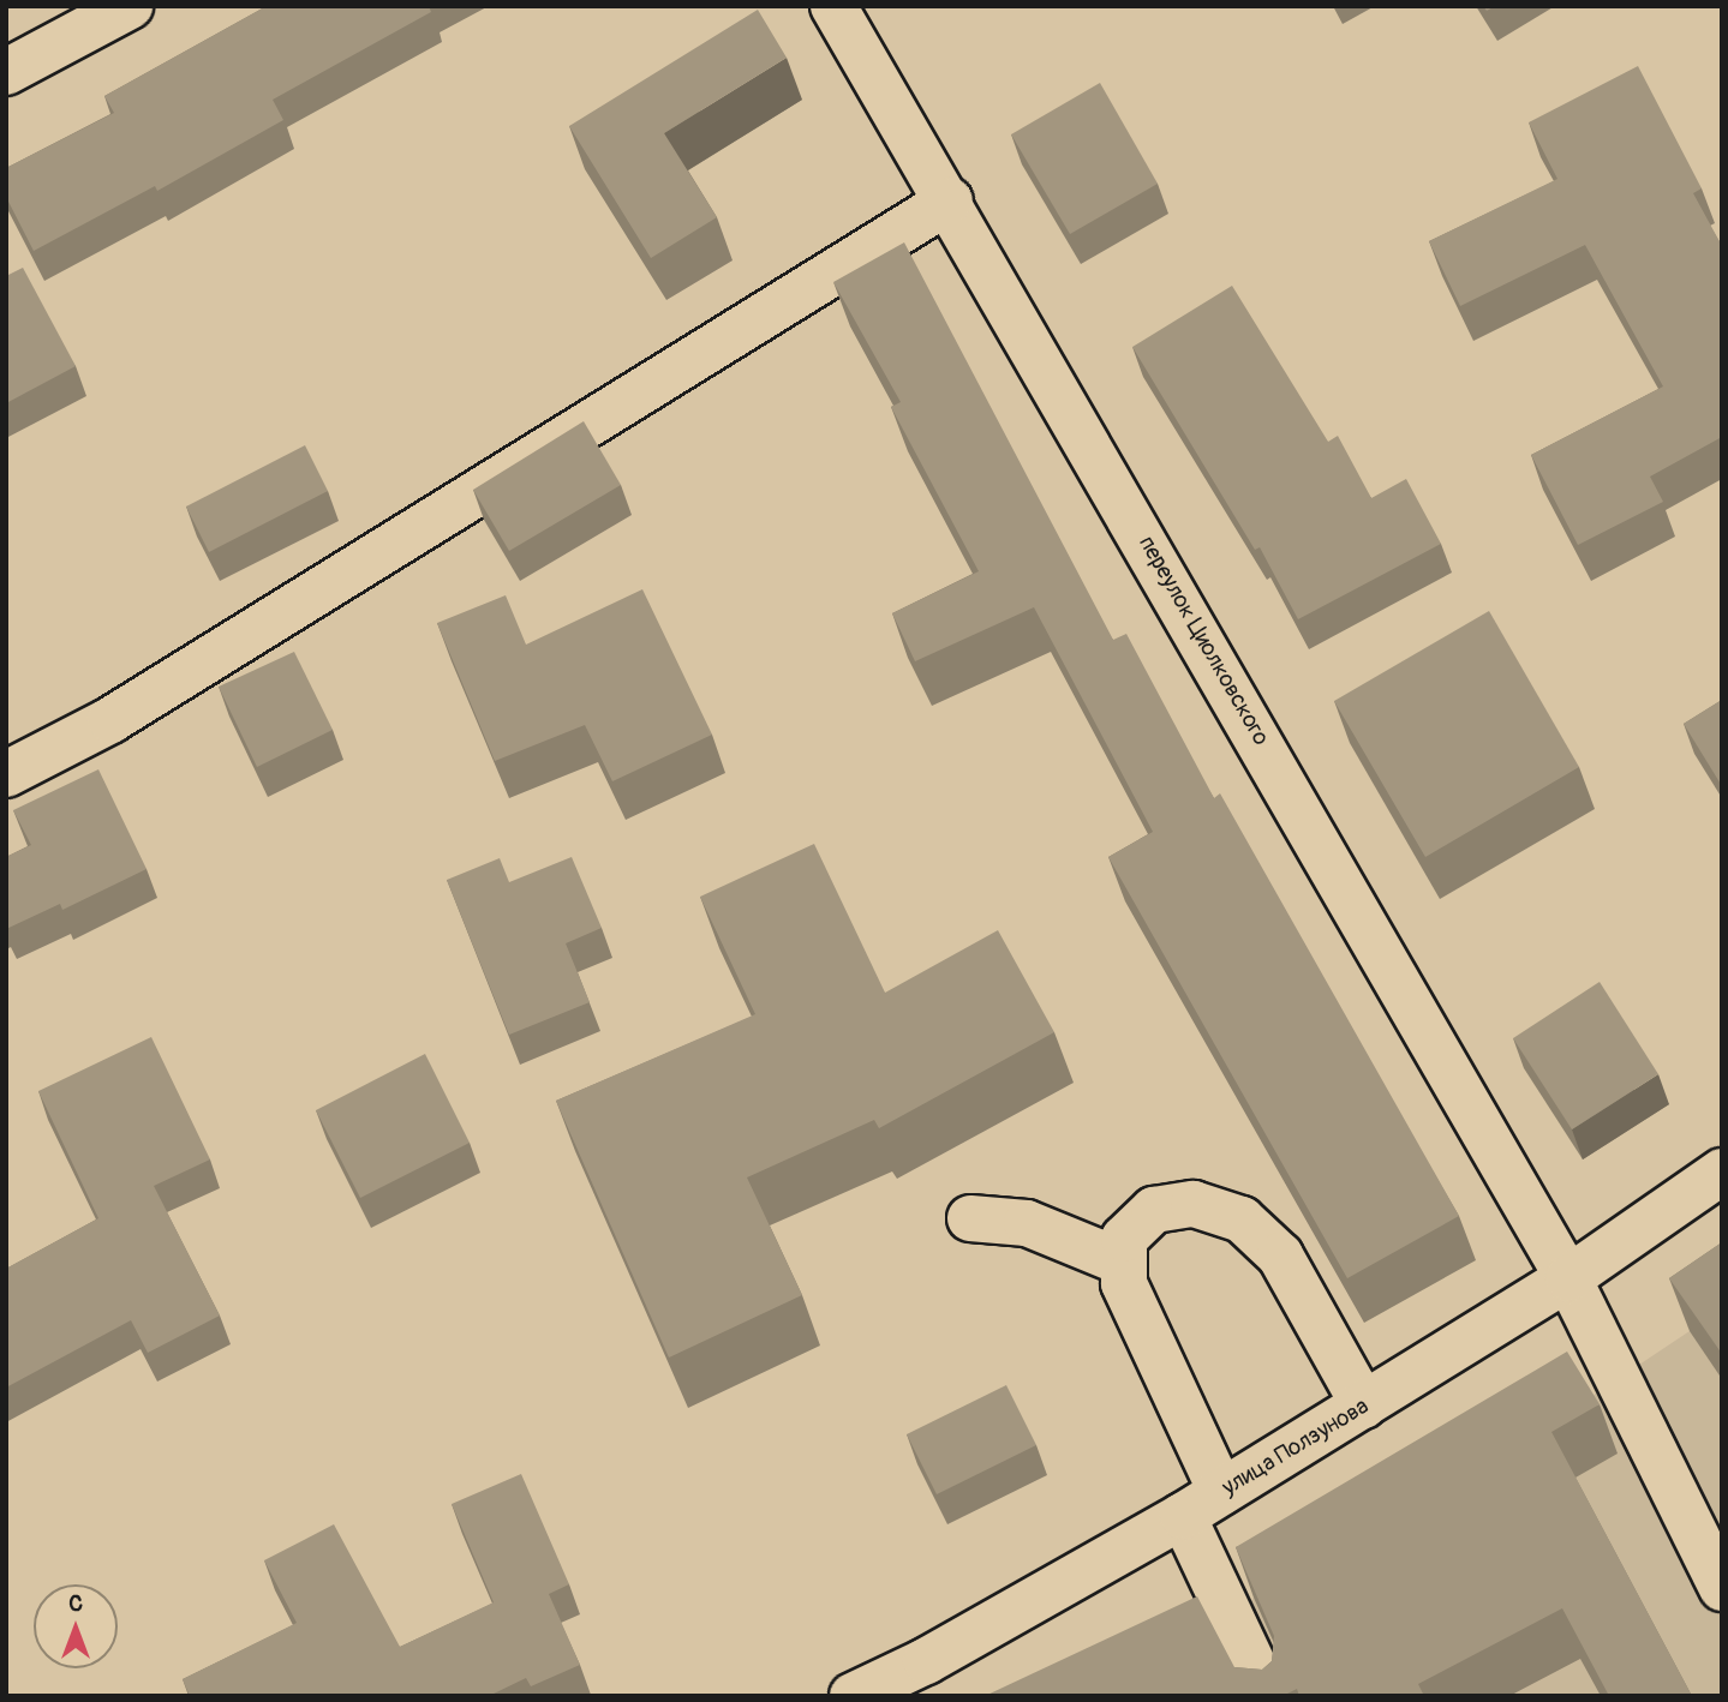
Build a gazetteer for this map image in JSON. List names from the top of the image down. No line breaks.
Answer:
{"streets":{"street":["переулок Циолковского","улица Ползунова"]},"crossings":[["переулок Циолковского","улица Ползунова"]],"north":"top"}
